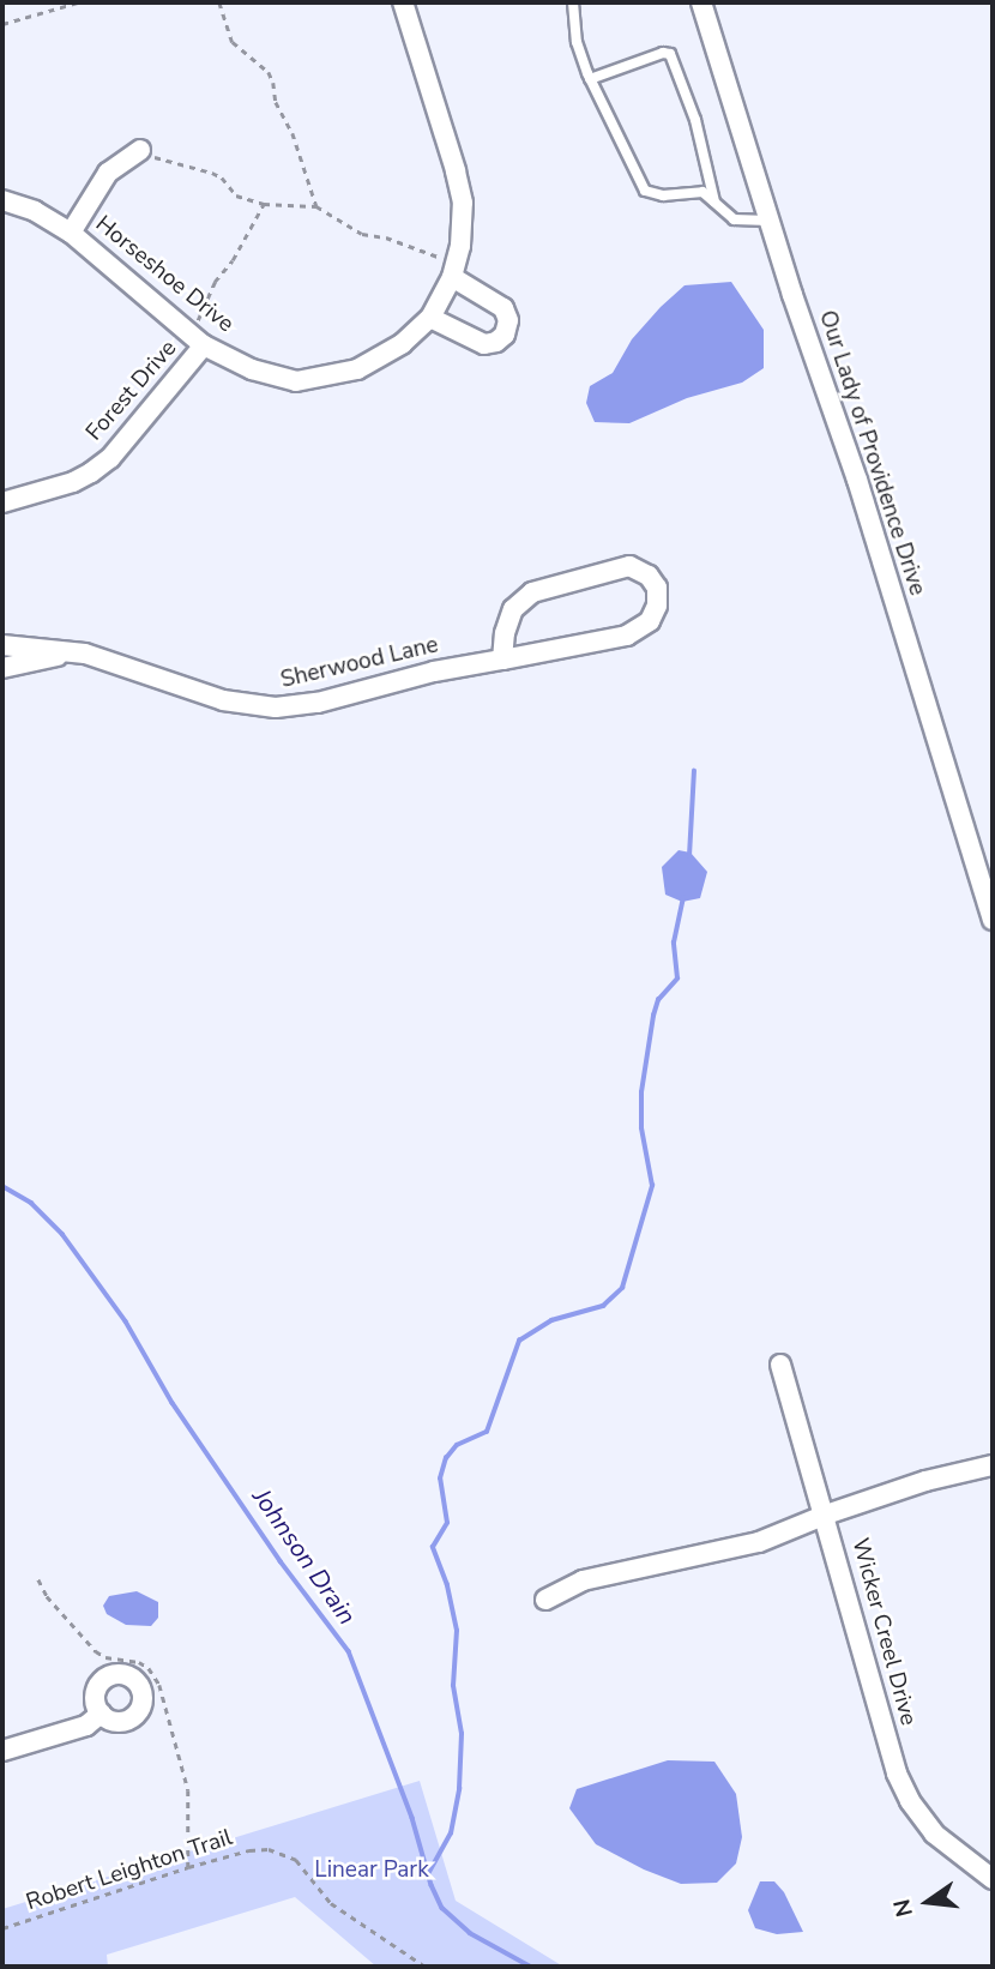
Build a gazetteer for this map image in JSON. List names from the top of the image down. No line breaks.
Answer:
{"streets":{"street":["Horseshoe Drive","Forest Drive","Our Lady of Providence Drive","Sherwood Lane","Wicker Creel Drive"],"path":["Robert Leighton Trail"]},"crossings":[["Horseshoe Drive","Forest Drive"]],"water":["Johnson Drain"],"parks":["Linear Park"],"north":"left"}
